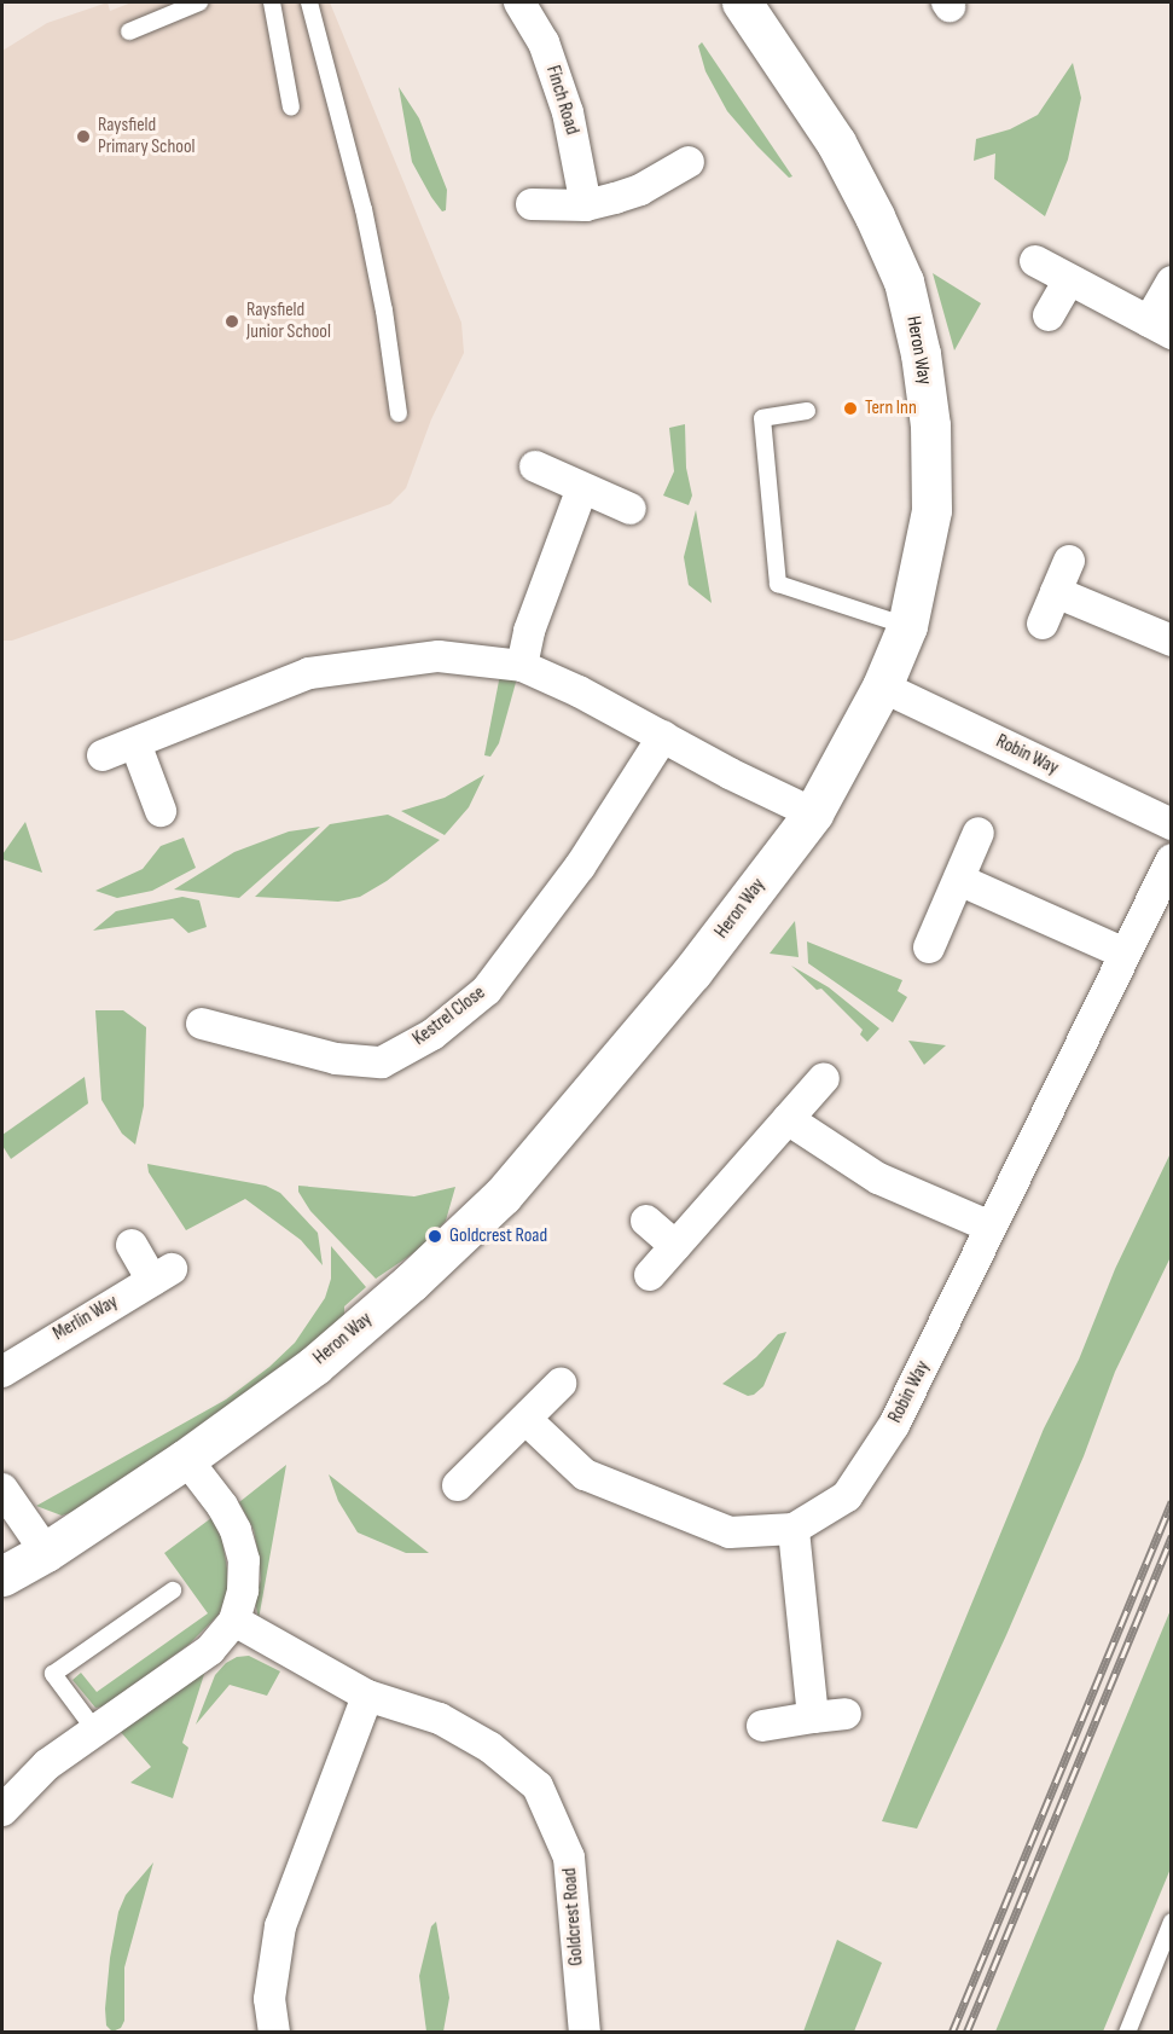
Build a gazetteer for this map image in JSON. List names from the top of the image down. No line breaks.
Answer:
{"streets":{"street":["Finch Road","Heron Way","Robin Way","Kestrel Close","Merlin Way","Goldcrest Road"]},"crossings":[["Heron Way","Robin Way"]],"places":["Raysfield Primary School","Raysfield Junior School","Tern Inn","Goldcrest Road"]}
